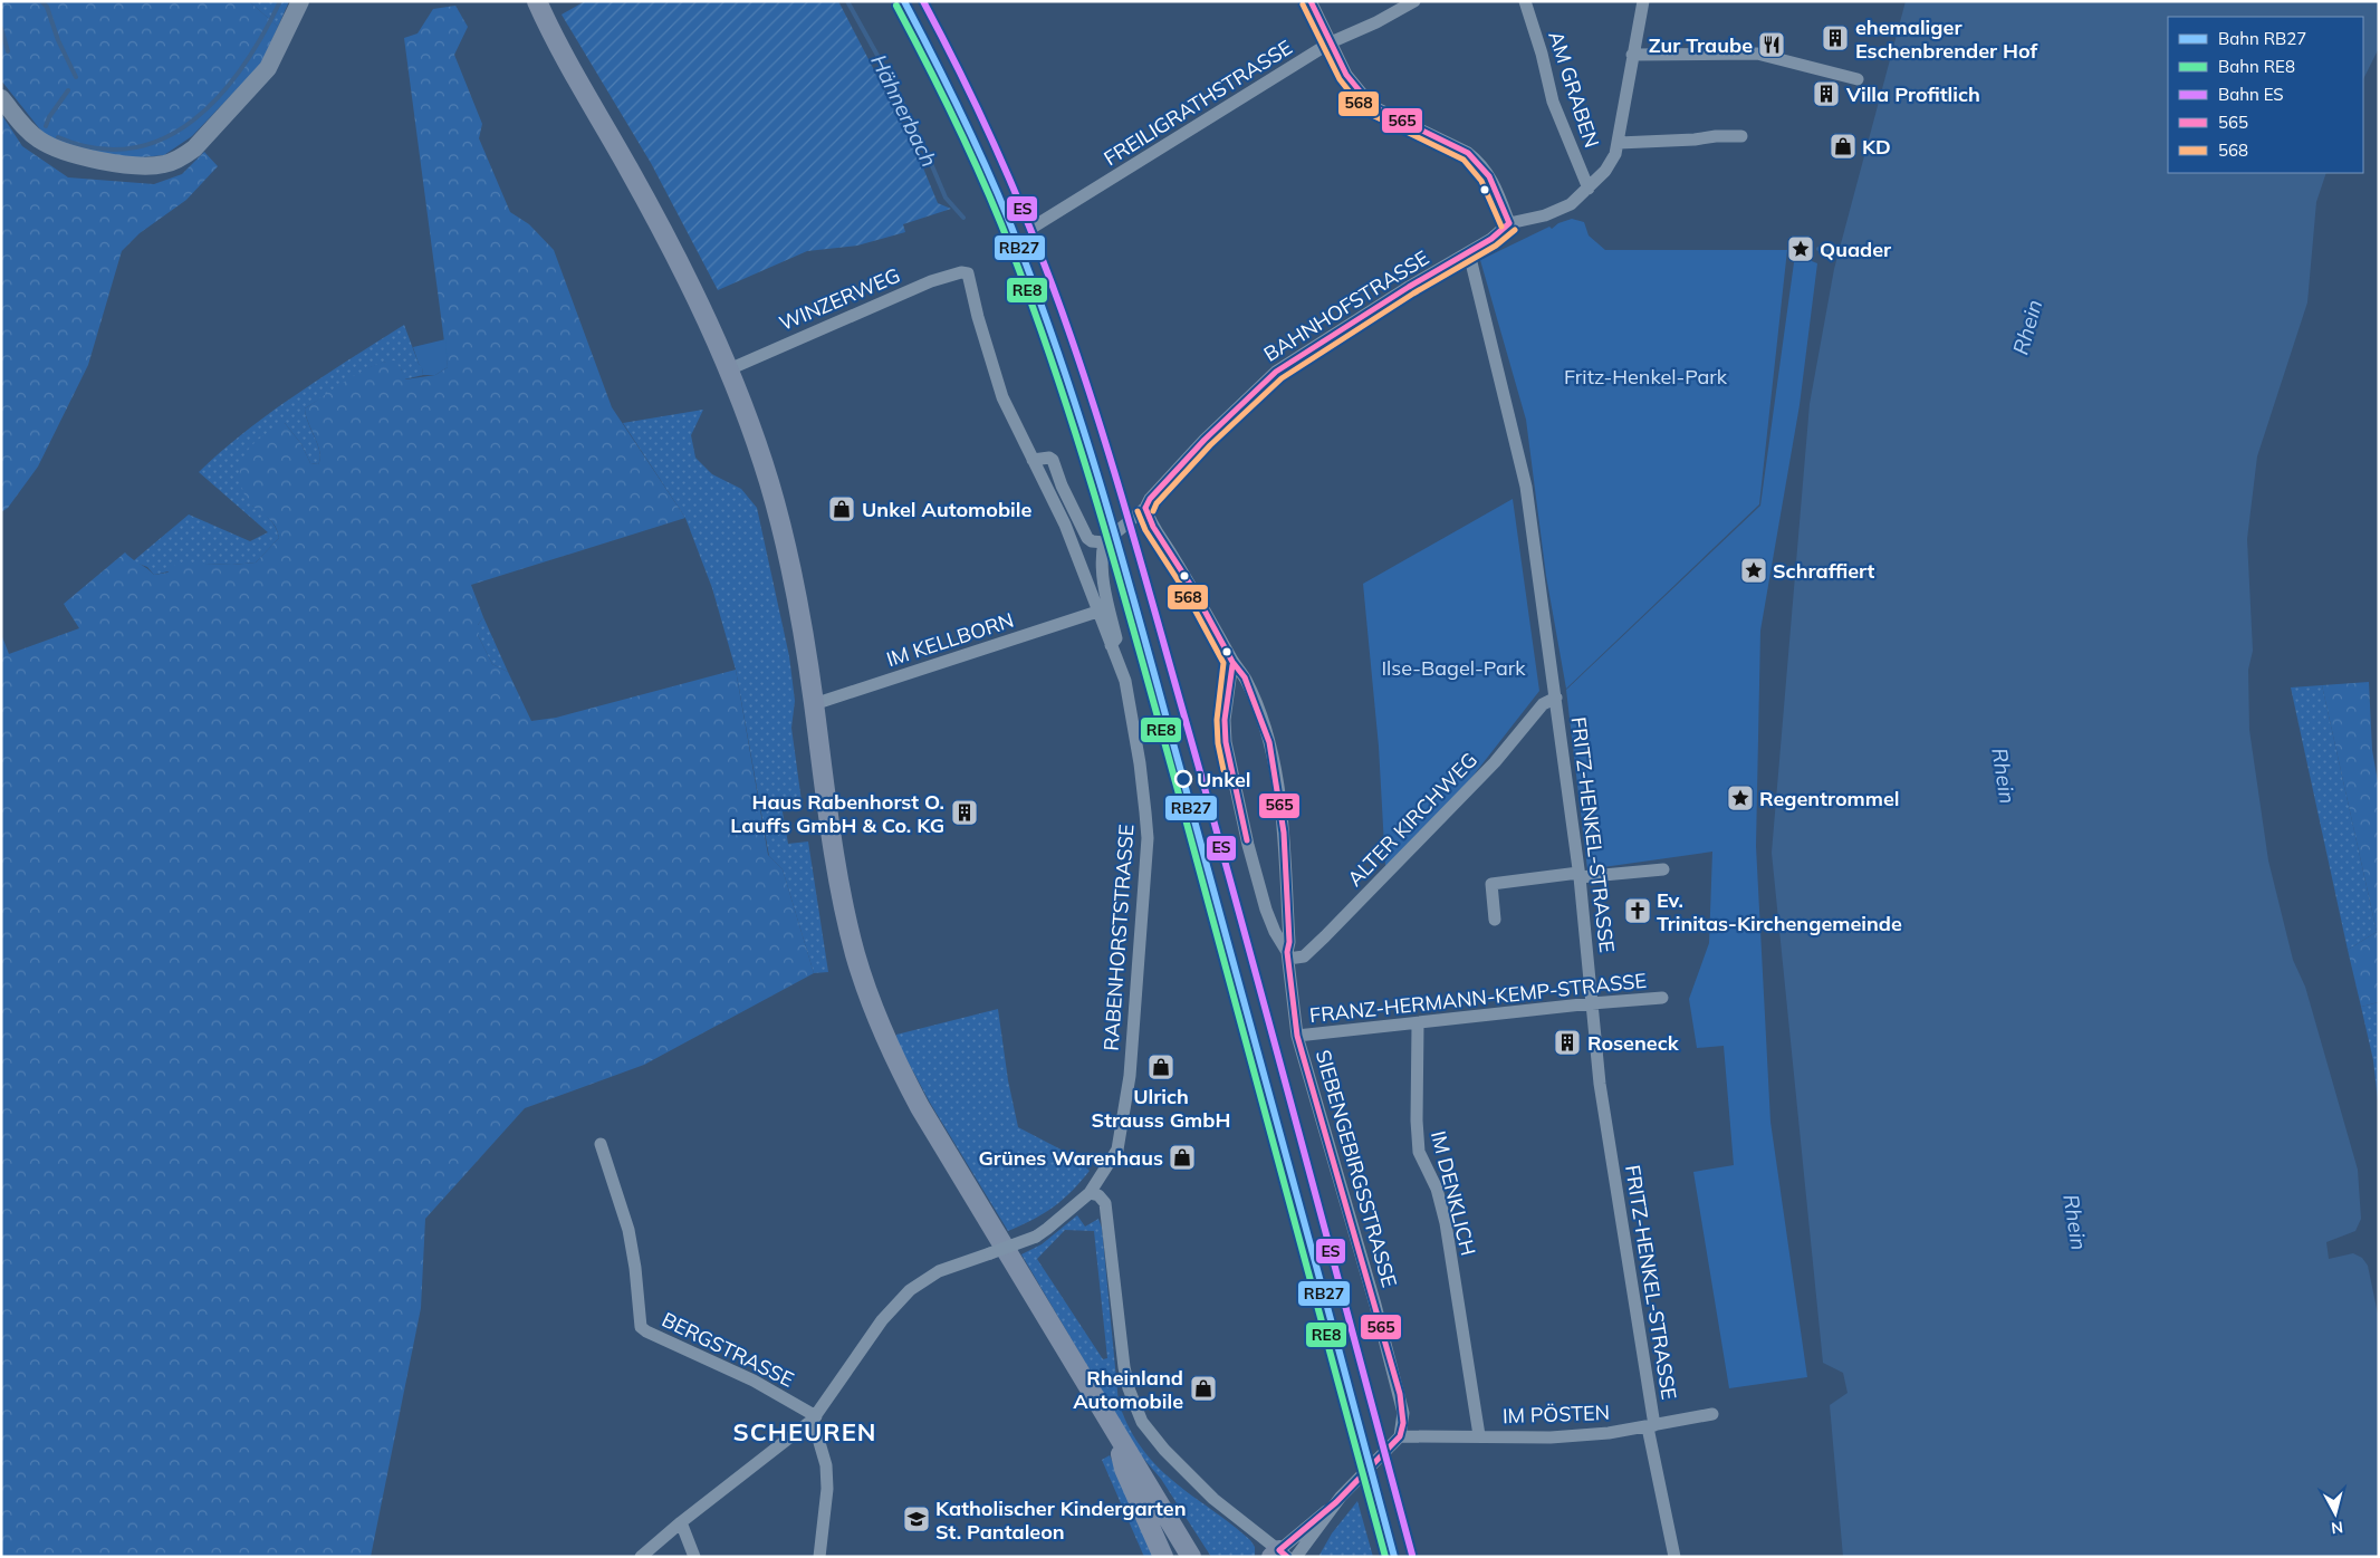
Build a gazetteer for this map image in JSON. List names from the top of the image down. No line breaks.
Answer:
{"streets":{"street":["AM GRABEN","FREILIGRATHSTRASSE","WINZERWEG","BAHNHOFSTRASSE","IM KELLBORN","ALTER KIRCHWEG","FRITZ-HENKEL-STRASSE","RABENHORSTSTRASSE","FRANZ-HERMANN-KEMP-STRASSE","SIEBENGEBIRGSSTRASSE","IM DENKLICH","BERGSTRASSE","IM PÖSTEN"]},"crossings":[["AM GRABEN","BAHNHOFSTRASSE"],["WINZERWEG","RABENHORSTSTRASSE"],["BAHNHOFSTRASSE","FRITZ-HENKEL-STRASSE"],["BAHNHOFSTRASSE","RABENHORSTSTRASSE"],["BAHNHOFSTRASSE","SIEBENGEBIRGSSTRASSE"],["IM KELLBORN","RABENHORSTSTRASSE"],["ALTER KIRCHWEG","FRITZ-HENKEL-STRASSE"],["ALTER KIRCHWEG","SIEBENGEBIRGSSTRASSE"],["FRITZ-HENKEL-STRASSE","FRANZ-HERMANN-KEMP-STRASSE"],["FRITZ-HENKEL-STRASSE","IM PÖSTEN"],["RABENHORSTSTRASSE","BERGSTRASSE"],["FRANZ-HERMANN-KEMP-STRASSE","SIEBENGEBIRGSSTRASSE"],["FRANZ-HERMANN-KEMP-STRASSE","IM DENKLICH"],["SIEBENGEBIRGSSTRASSE","IM PÖSTEN"],["IM DENKLICH","IM PÖSTEN"]],"districts":["SCHEUREN"],"water":["Hähnerbach","Rhein"],"parks":["Fritz-Henkel-Park","Ilse-Bagel-Park"],"places":{"building":["ehemaliger Eschenbrender Hof","Villa Profitlich","Haus Rabenhorst O. Lauffs GmbH & Co. KG","Roseneck"],"restaurant":["Zur Traube"],"shop":["KD","Unkel Automobile","Ulrich Strauss GmbH","Grünes Warenhaus","Rheinland Automobile"],"place":["Quader","Schraffiert","Regentrommel"],"other":["Unkel"],"church":["Ev. Trinitas-Kirchengemeinde"],"school or university":["Katholischer Kindergarten St. Pantaleon"]},"lines":["rail line RB27","rail line ES","transit line 565","transit line 568","rail line RE8"],"legend":["Bahn RB27","Bahn RE8","Bahn ES","565","568"],"north":"bottom"}
